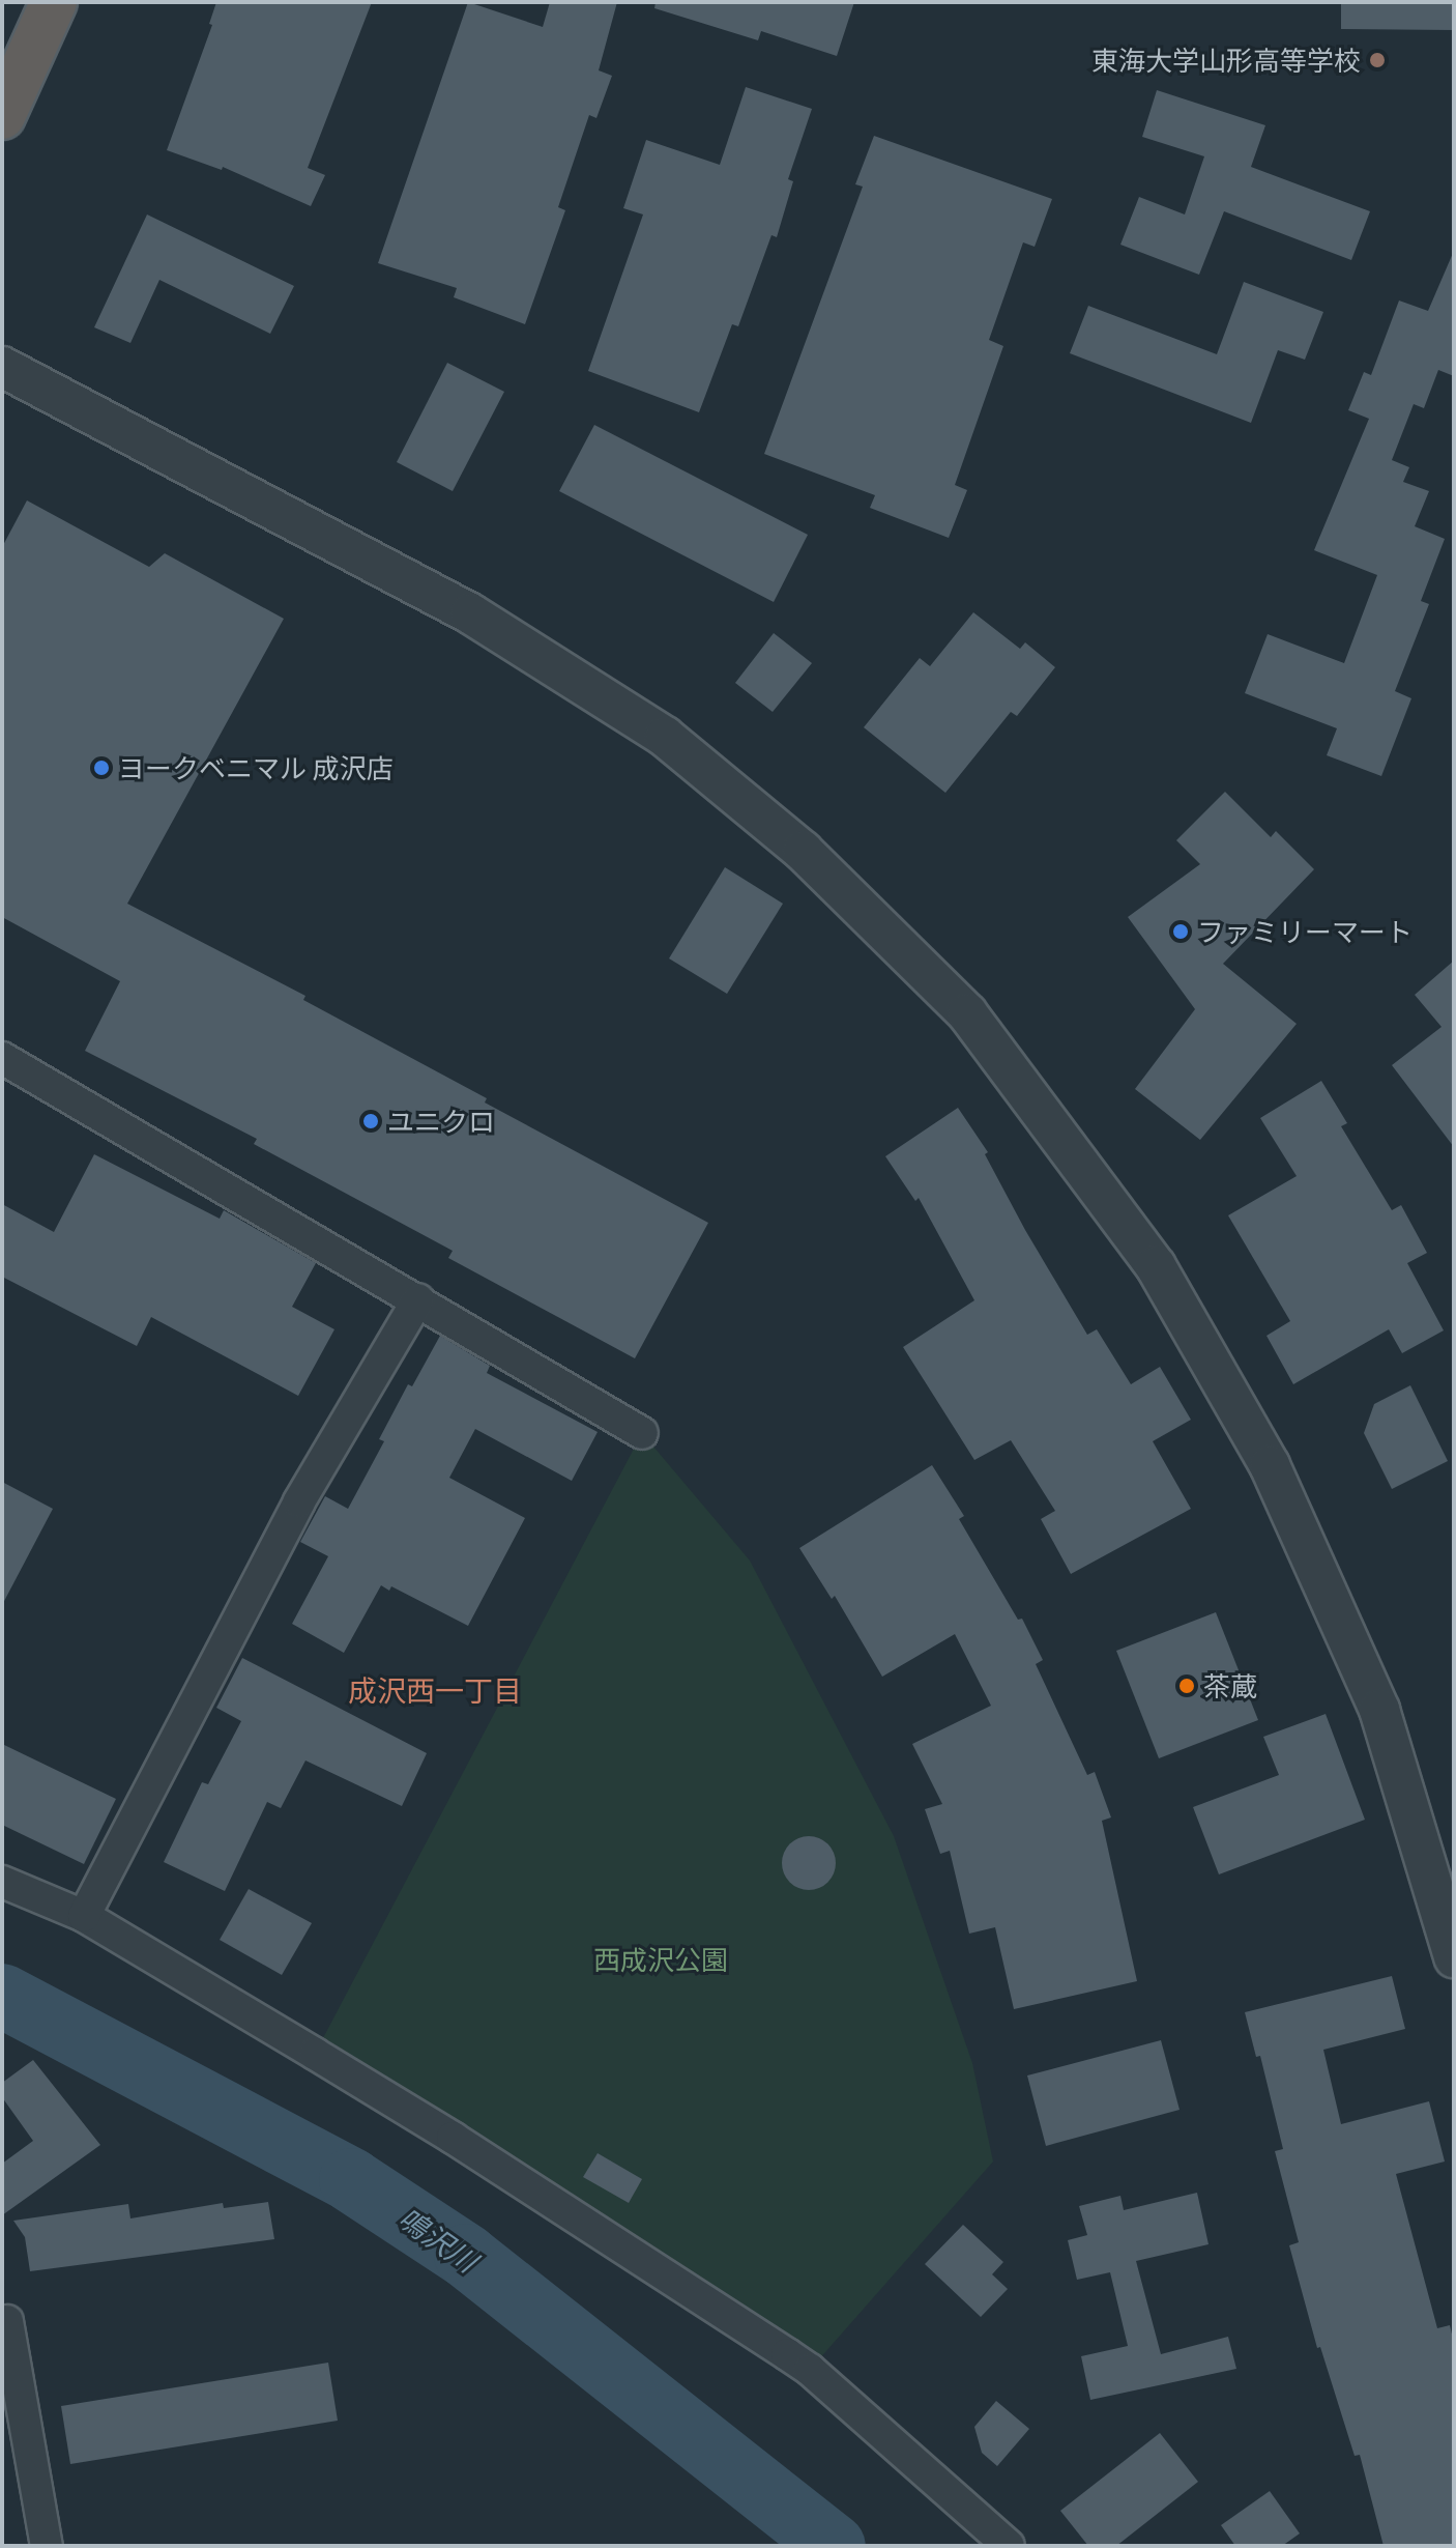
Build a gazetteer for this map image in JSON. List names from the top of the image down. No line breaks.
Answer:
{"districts":["成沢西一丁目"],"water":["鳴沢川"],"parks":["西成沢公園"],"places":["東海大学山形高等学校","ヨークベニマル 成沢店","ファミリーマート","ユニクロ","茶蔵"]}
